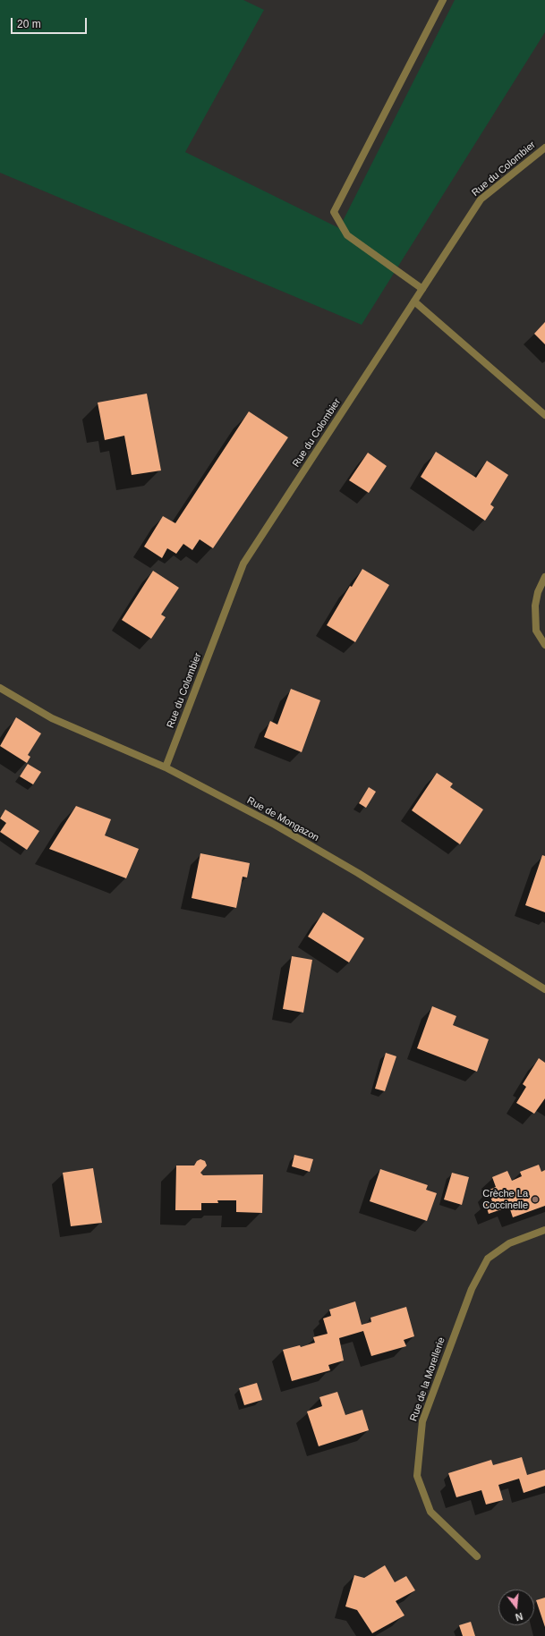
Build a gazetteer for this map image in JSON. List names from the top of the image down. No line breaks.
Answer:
{"streets":{"street":["Rue du Colombier","Rue de Mongazon","Rue de la Morellerie"]},"crossings":[["Rue du Colombier","Rue de Mongazon"]],"places":["Crèche La Coccinelle"],"scale_bar":"20 m","north":"bottom"}
